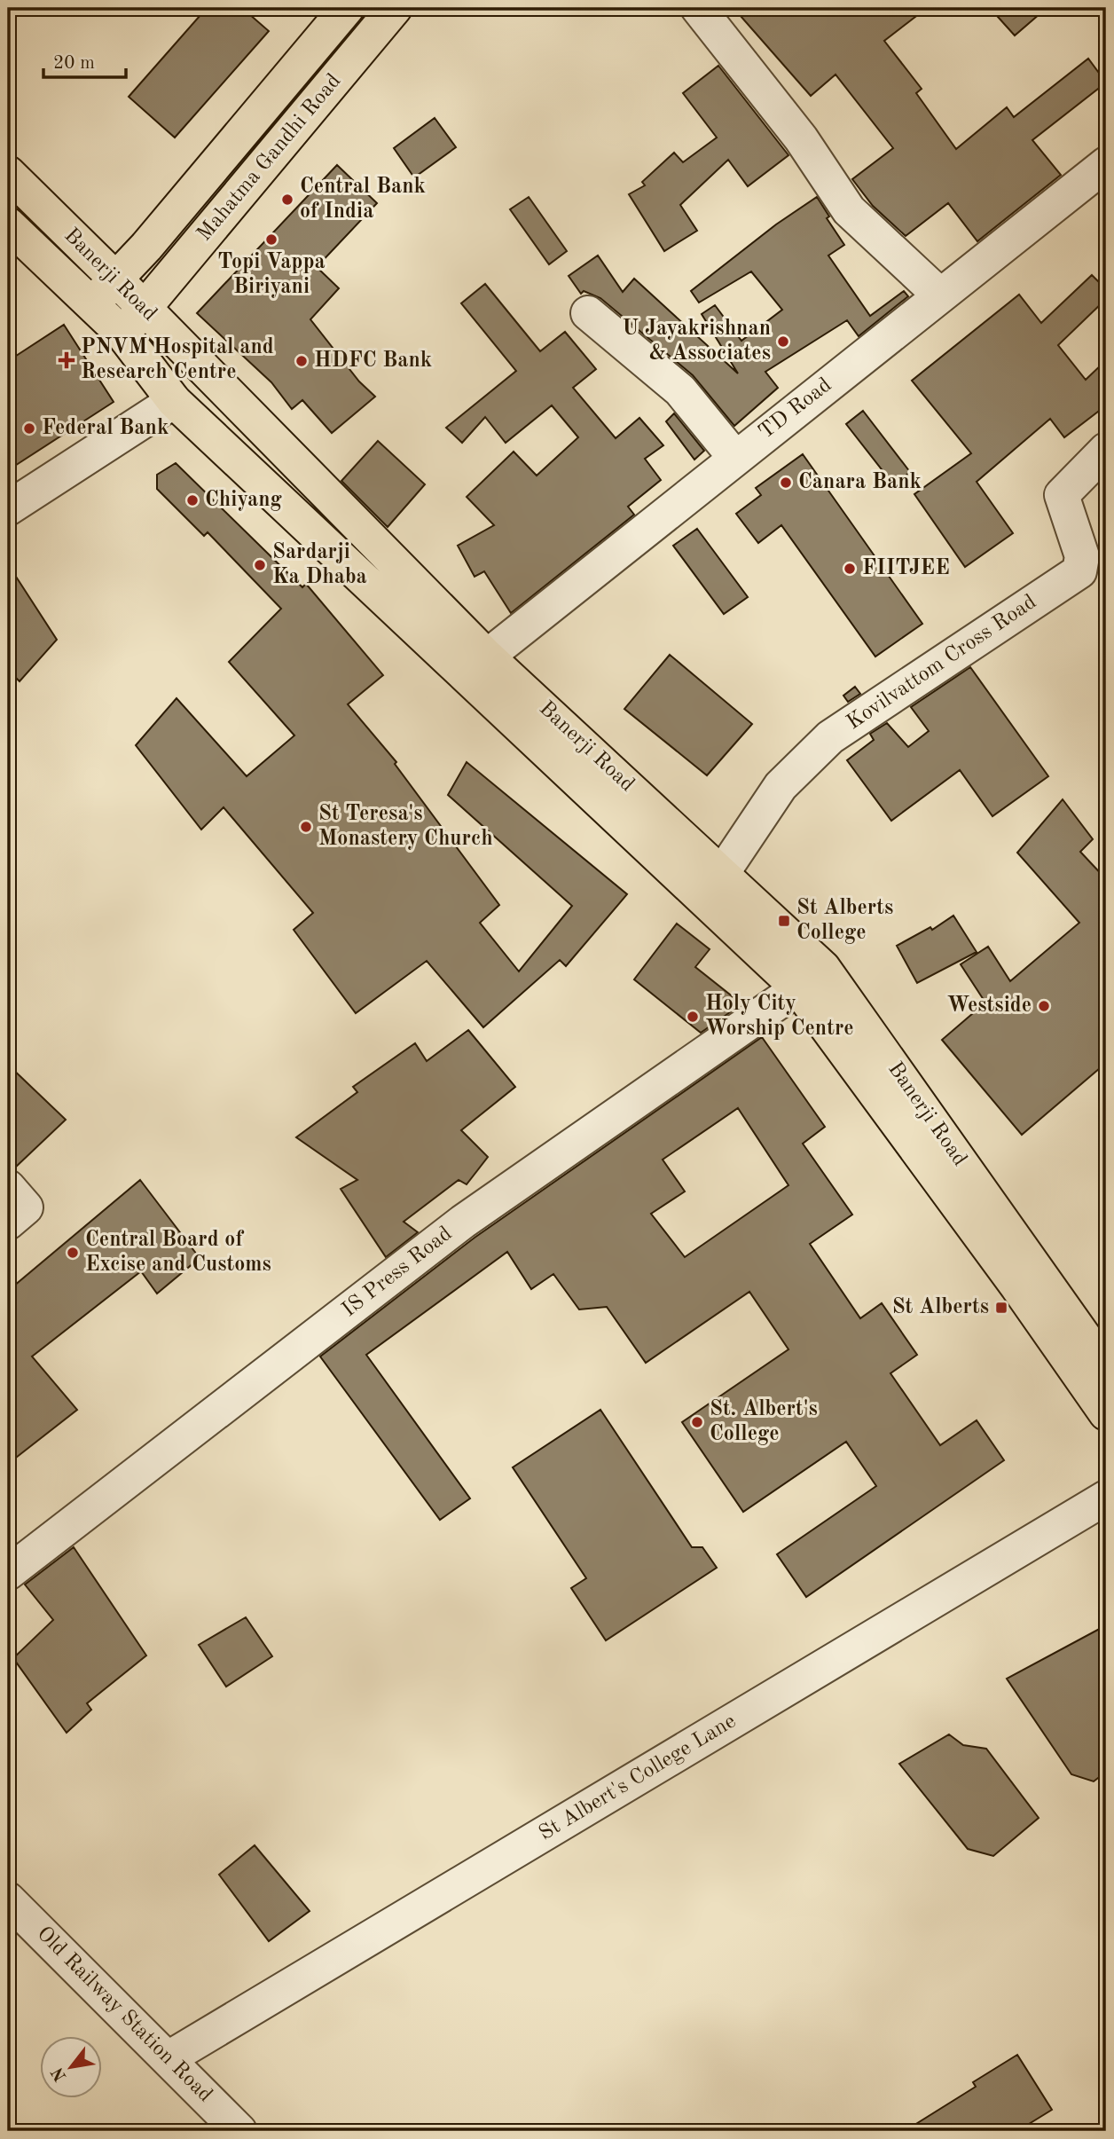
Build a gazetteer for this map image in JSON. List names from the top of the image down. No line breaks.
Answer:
{"streets":{"main road":["Mahatma Gandhi Road","Banerji Road"],"street":["TD Road","Kovilvattom Cross Road","IS Press Road","St Albert's College Lane","Old Railway Station Road"]},"crossings":[["Mahatma Gandhi Road","Banerji Road"],["Banerji Road","TD Road"],["Banerji Road","Kovilvattom Cross Road"],["Banerji Road","IS Press Road"],["St Albert's College Lane","Old Railway Station Road"]],"places":{"other":["Central Bank of India","Topi Vappa Biriyani","U Jayakrishnan & Associates","HDFC Bank","Federal Bank","Canara Bank","Chiyang","Sardarji Ka Dhaba","FIITJEE","St Teresa's Monastery Church","Westside","Holy City Worship Centre","Central Board of Excise and Customs","St. Albert's College"],"health":["PNVM Hospital and Research Centre"],"transit":["St Alberts College","St Alberts"]},"scale_bar":"20 m","north":"bottom left"}
